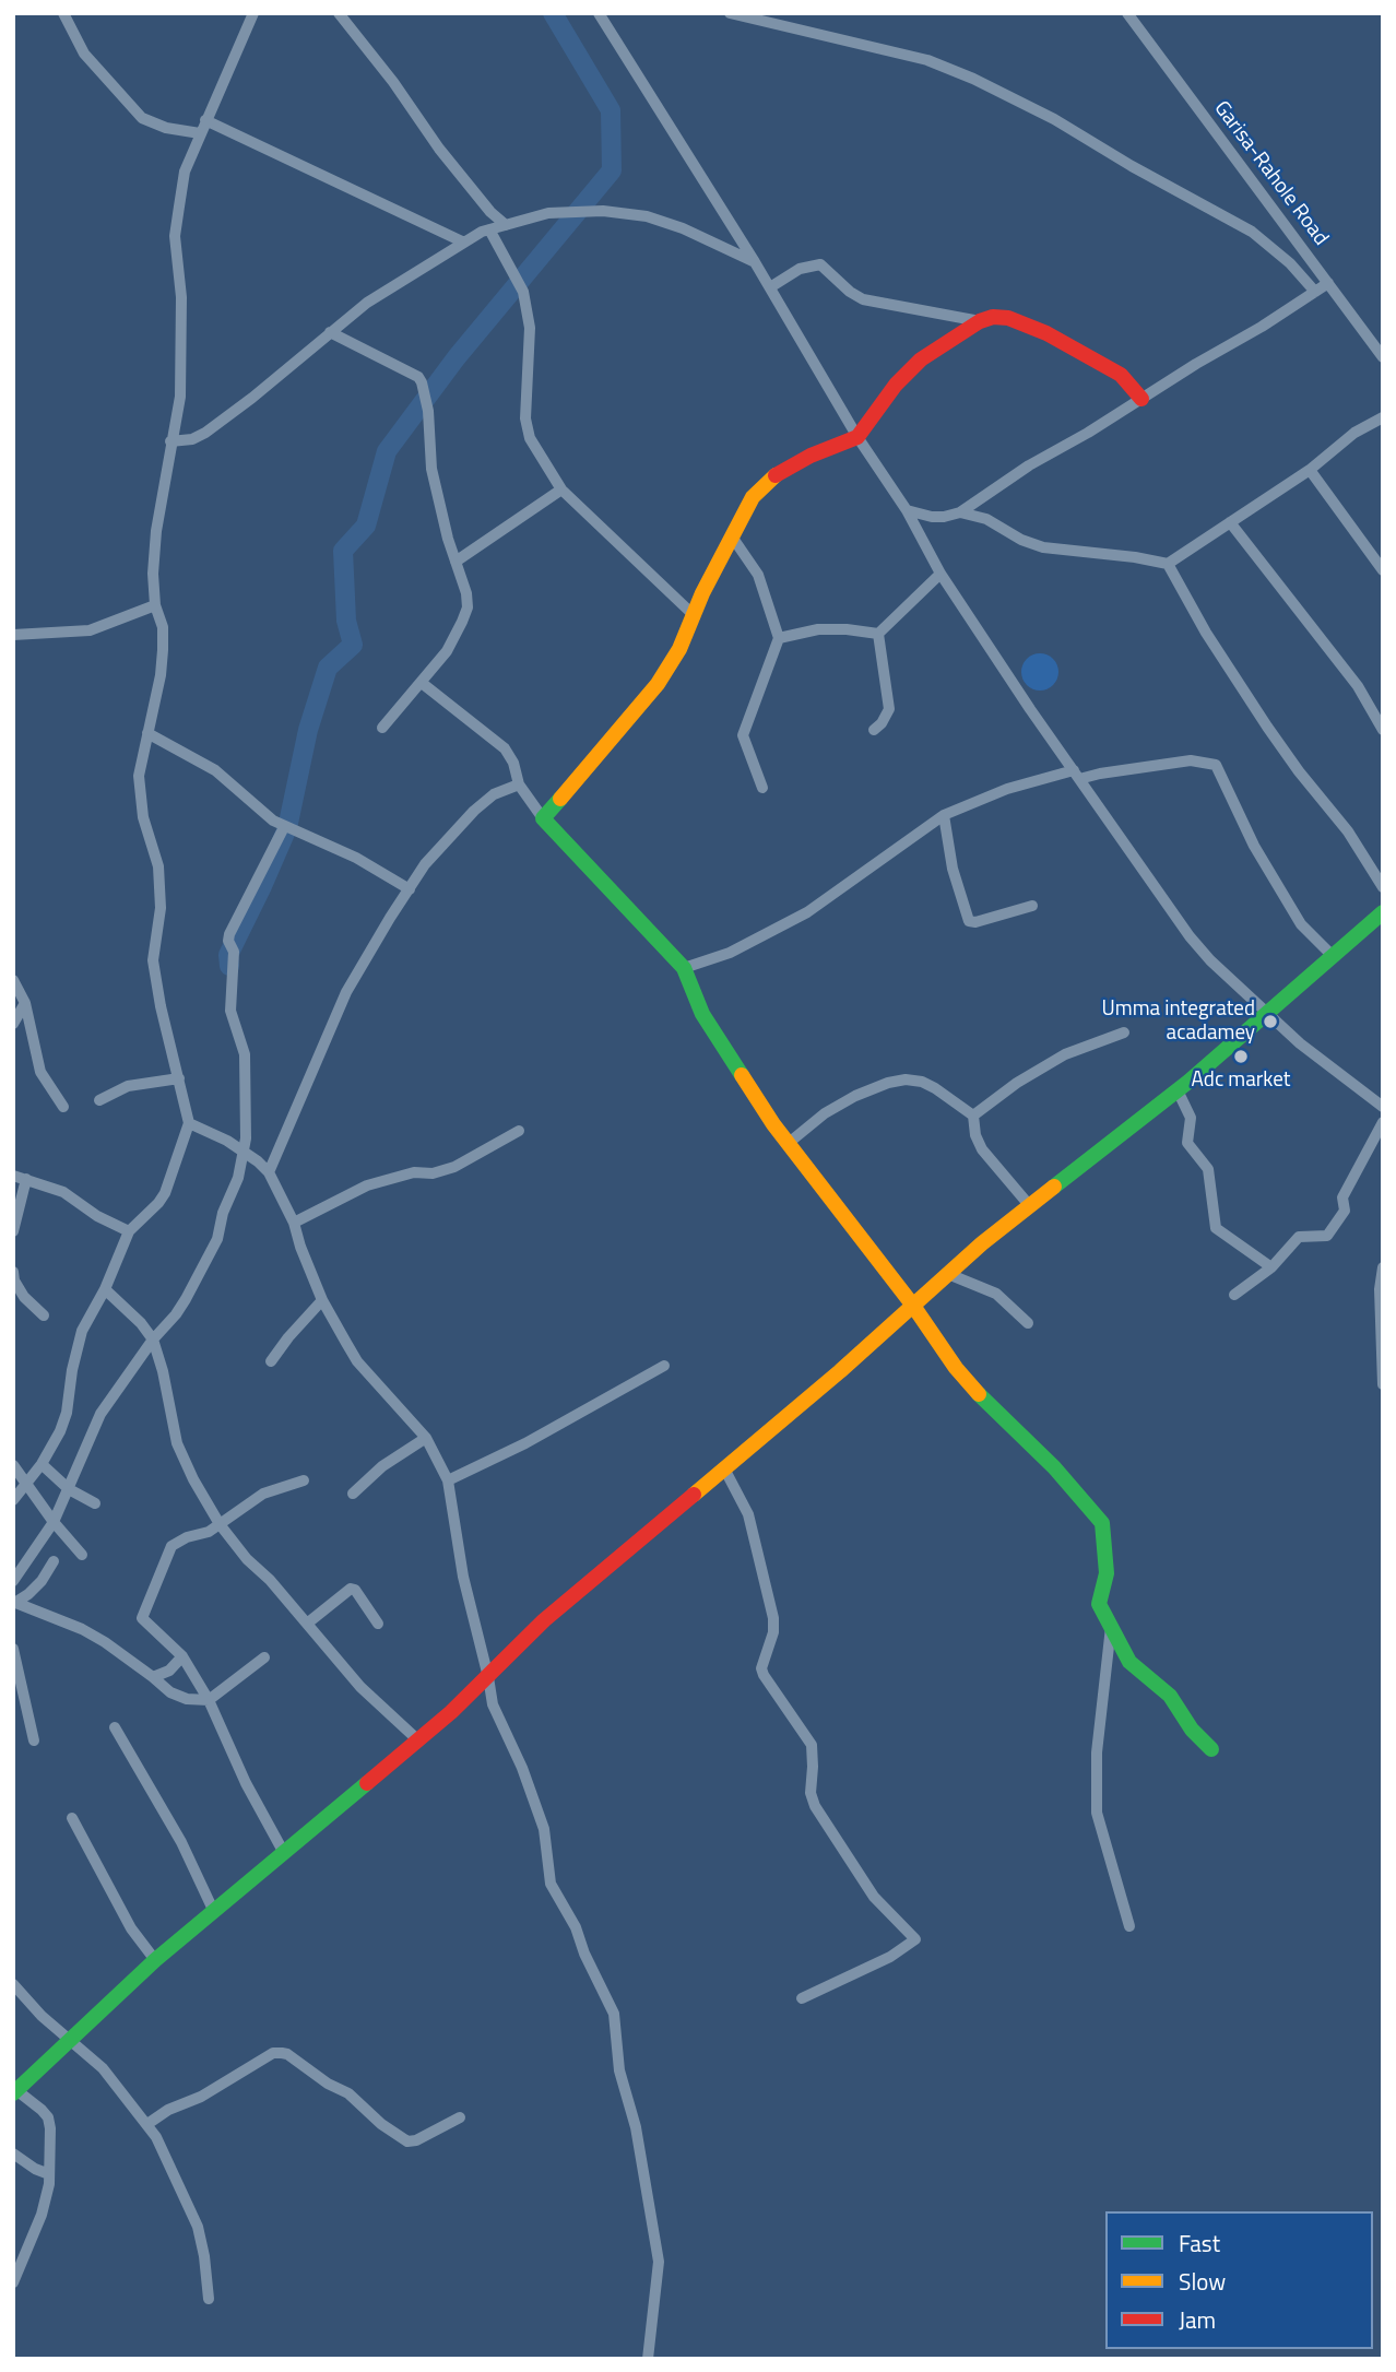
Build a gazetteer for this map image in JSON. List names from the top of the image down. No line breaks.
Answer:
{"streets":{"street":["Garisa-Rahole Road"]},"places":["Umma integrated acadamey","Adc market"],"legend":["Fast","Slow","Jam"]}
